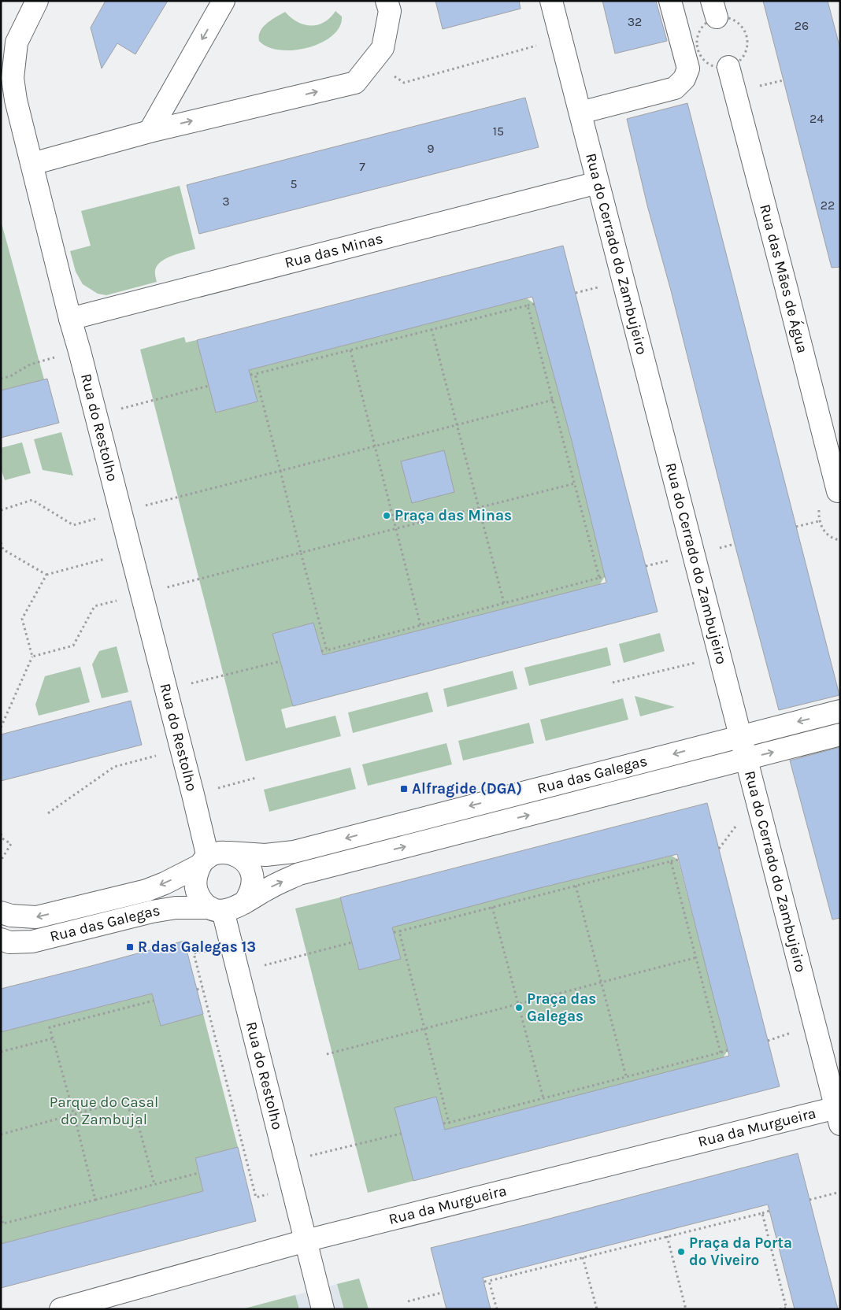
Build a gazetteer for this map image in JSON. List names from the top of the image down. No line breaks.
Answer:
{"streets":{"street":["Rua das Minas","Rua do Cerrado do Zambujeiro","Rua das Mães de Água","Rua do Restolho","Rua das Galegas","Rua da Murgueira"]},"crossings":[["Rua das Minas","Rua do Cerrado do Zambujeiro"],["Rua das Minas","Rua do Restolho"],["Rua do Cerrado do Zambujeiro","Rua das Galegas"],["Rua do Cerrado do Zambujeiro","Rua da Murgueira"],["Rua do Restolho","Rua das Galegas"],["Rua do Restolho","Rua da Murgueira"]],"parks":["Parque do Casal do Zambujal"],"places":{"other":["Praça das Minas","Praça das Galegas","Praça da Porta do Viveiro"],"transit":["Alfragide (DGA)","R das Galegas 13"]},"house_numbers":["32","26","24","15","9","7","5","3","22"]}
